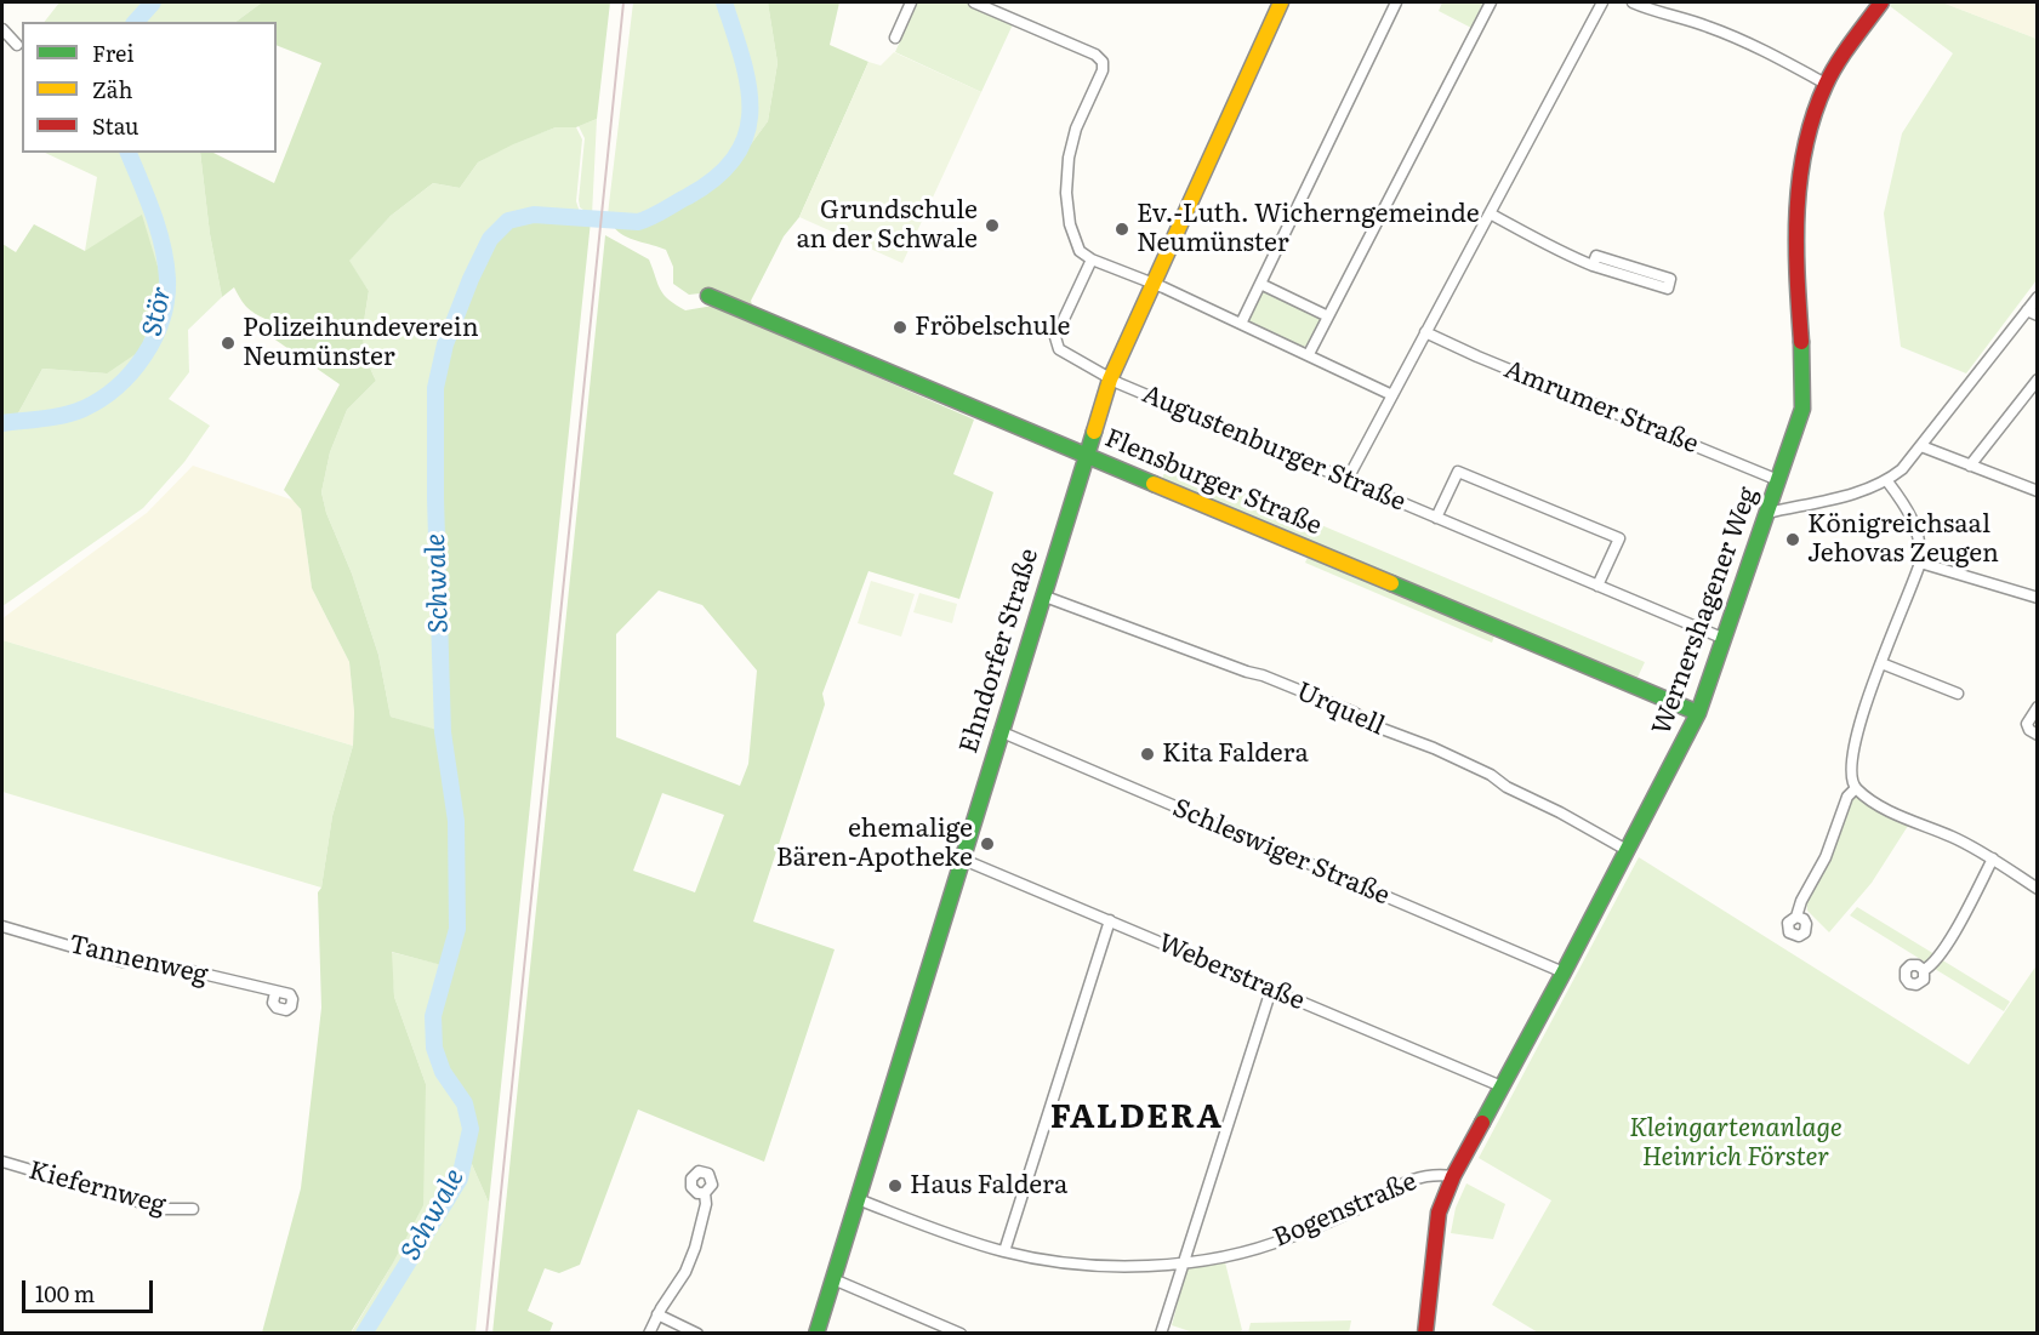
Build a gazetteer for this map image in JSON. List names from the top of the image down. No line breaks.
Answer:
{"streets":{"street":["Amrumer Straße","Augustenburger Straße","Flensburger Straße","Wernershagener Weg","Ehndorfer Straße","Urquell","Schleswiger Straße","Tannenweg","Weberstraße","Kiefernweg","Bogenstraße"]},"crossings":[["Amrumer Straße","Wernershagener Weg"],["Augustenburger Straße","Wernershagener Weg"],["Augustenburger Straße","Ehndorfer Straße"],["Flensburger Straße","Wernershagener Weg"],["Flensburger Straße","Ehndorfer Straße"],["Wernershagener Weg","Urquell"],["Wernershagener Weg","Schleswiger Straße"],["Wernershagener Weg","Weberstraße"],["Wernershagener Weg","Bogenstraße"],["Ehndorfer Straße","Urquell"],["Ehndorfer Straße","Schleswiger Straße"],["Ehndorfer Straße","Weberstraße"],["Ehndorfer Straße","Bogenstraße"]],"districts":["FALDERA"],"water":["Stör","Schwale"],"parks":["Kleingartenanlage Heinrich Förster"],"places":["Grundschule an der Schwale","Ev.-Luth. Wicherngemeinde Neumünster","Fröbelschule","Polizeihundeverein Neumünster","Königreichsaal Jehovas Zeugen","Kita Faldera","ehemalige Bären-Apotheke","Haus Faldera"],"legend":["Frei","Zäh","Stau"],"scale_bar":"100 m"}
